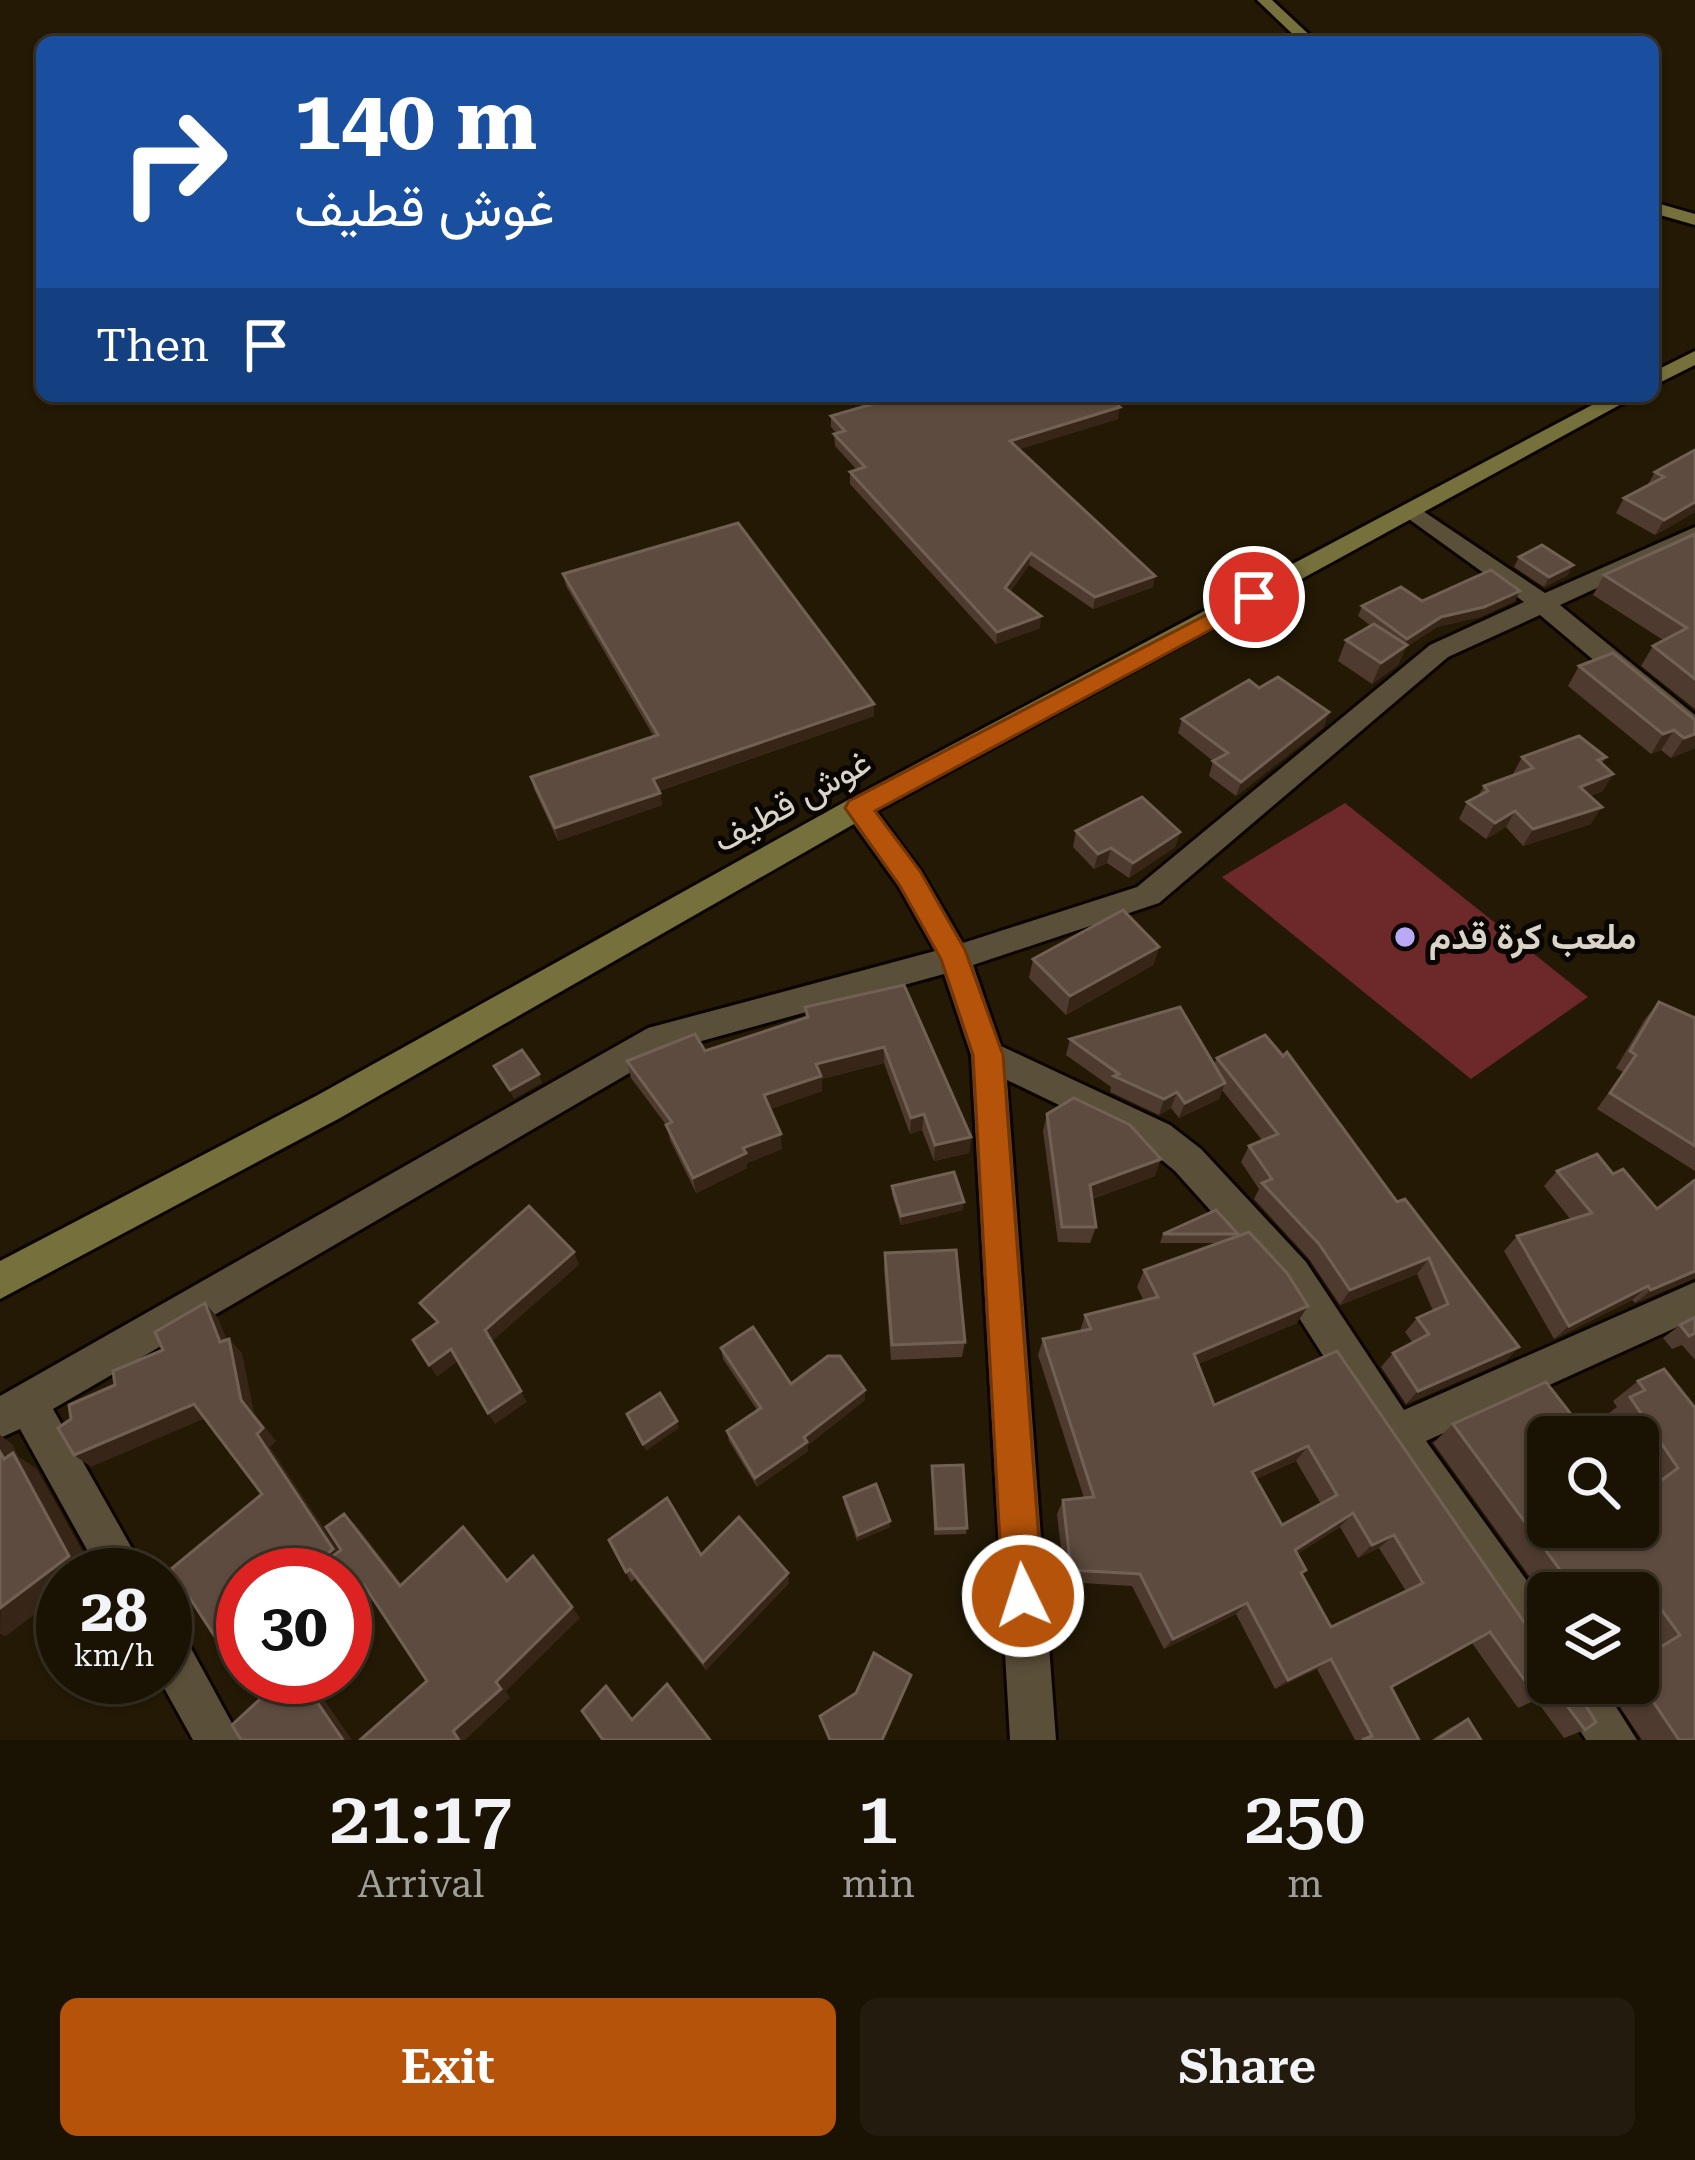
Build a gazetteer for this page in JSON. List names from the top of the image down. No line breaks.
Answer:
{"streets":{"main road":["غوش قطيف"]},"places":["ملعب كرة قدم"],"page":{"turn":["140 m","غوش قطيف"],"then":"Then","speed":"28 km/h","limit":"30","eta":["21:17","Arrival","1","min","250","m"],"buttons":["Exit","Share"]}}
